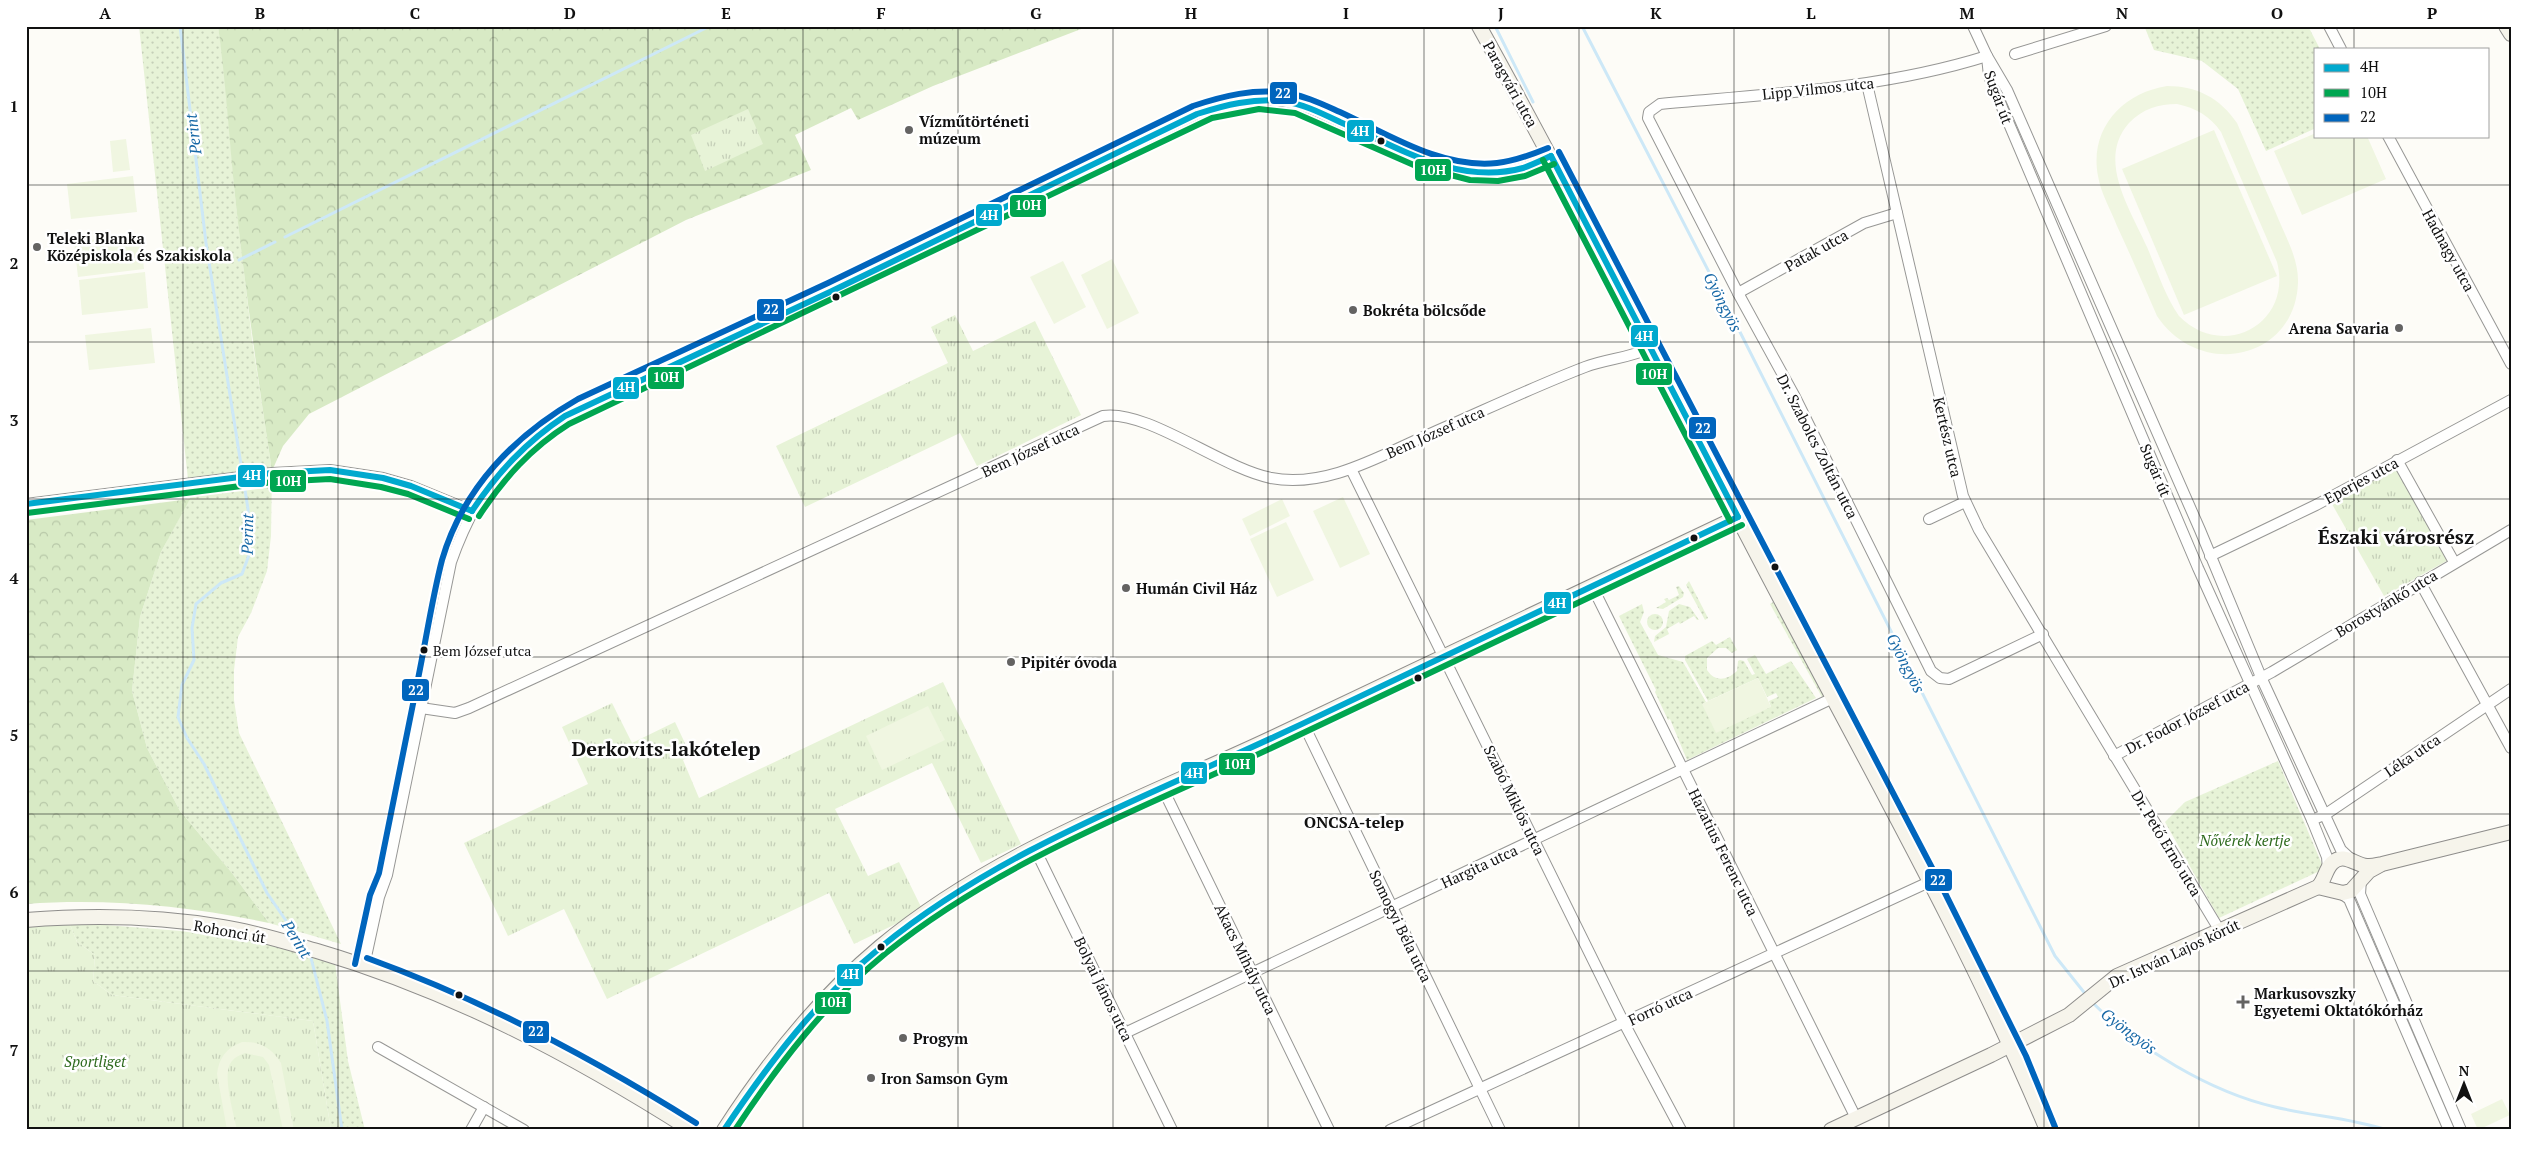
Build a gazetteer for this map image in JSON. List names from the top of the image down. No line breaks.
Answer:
{"streets":{"street":["Paragvári utca","Lipp Vilmos utca","Sugár út","Patak utca","Hadnagy utca","Bem József utca","Kertész utca","Dr. Szabolcs Zoltán utca","Eperjes utca","Borostyánkő utca","Dr. Fodor József utca","Léka utca","Szabó Miklós utca","Dr. Pető Ernő utca","Hazatius Ferenc utca","Hargita utca","Somogyi Béla utca","Rohonci út","Dr. István Lajos körút","Akacs Mihály utca","Bolyai János utca","Forró utca"]},"crossings":[["Paragvári utca","Bem József utca"],["Paragvári utca","Hargita utca"],["Paragvári utca","Dr. István Lajos körút"],["Paragvári utca","Forró utca"],["Lipp Vilmos utca","Sugár út"],["Lipp Vilmos utca","Kertész utca"],["Lipp Vilmos utca","Dr. Szabolcs Zoltán utca"],["Sugár út","Eperjes utca"],["Sugár út","Borostyánkő utca"],["Sugár út","Dr. Fodor József utca"],["Sugár út","Léka utca"],["Sugár út","Dr. István Lajos körút"],["Patak utca","Kertész utca"],["Patak utca","Dr. Szabolcs Zoltán utca"],["Bem József utca","Szabó Miklós utca"],["Kertész utca","Dr. Szabolcs Zoltán utca"],["Kertész utca","Dr. Fodor József utca"],["Kertész utca","Dr. Pető Ernő utca"],["Borostyánkő utca","Dr. Fodor József utca"],["Dr. Fodor József utca","Dr. Pető Ernő utca"],["Szabó Miklós utca","Hargita utca"],["Szabó Miklós utca","Forró utca"],["Dr. Pető Ernő utca","Dr. István Lajos körút"],["Hazatius Ferenc utca","Hargita utca"],["Hazatius Ferenc utca","Dr. István Lajos körút"],["Hazatius Ferenc utca","Forró utca"],["Hargita utca","Somogyi Béla utca"],["Hargita utca","Akacs Mihály utca"],["Hargita utca","Bolyai János utca"],["Somogyi Béla utca","Forró utca"]],"districts":["Északi városrész","Derkovits-lakótelep","ONCSA-telep"],"water":["Perint","Gyöngyös"],"parks":["Nővérek kertje","Sportliget"],"places":{"other":["Vízműtörténeti múzeum","Teleki Blanka Középiskola és Szakiskola","Bokréta bölcsőde","Arena Savaria","Humán Civil Ház","Bem József utca","Pipitér óvoda","Progym","Iron Samson Gym"],"health":["Markusovszky Egyetemi Oktatókórház"]},"lines":["transit line 22","transit line 4H","transit line 10H"],"legend":["4H","10H","22"],"north":"top","grid":{"columns":["A","B","C","D","E","F","G","H","I","J","K","L","M","N","O","P"],"rows":["1","2","3","4","5","6","7"]}}
